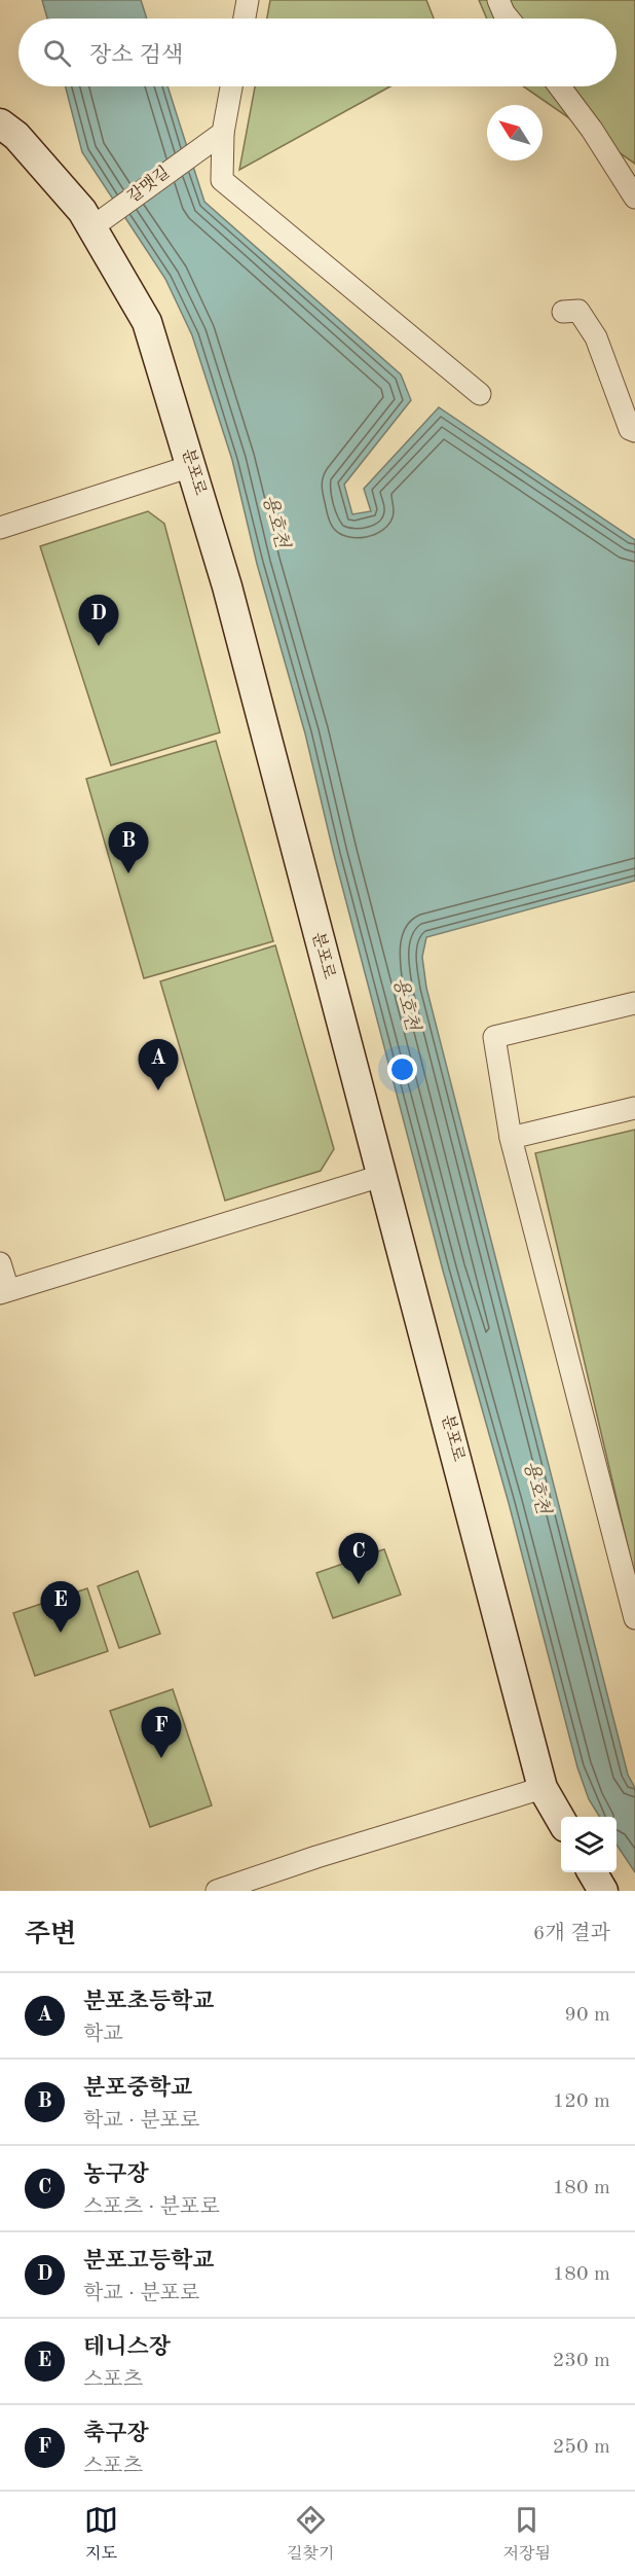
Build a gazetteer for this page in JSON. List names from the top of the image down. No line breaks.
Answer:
{"streets":{"main road":["분포로"],"street":["갈맷길"]},"crossings":[["갈맷길","분포로"]],"water":["용호천"],"north":"top left","page":{"search":"장소 검색","pins":["D","B","A","C","E","F"],"heading":["주변","6개 결과"],"list":[{"mark":"A","name":"분포초등학교","note":"학교","value":"90 m"},{"mark":"B","name":"분포중학교","note":"학교 · 분포로","value":"120 m"},{"mark":"C","name":"농구장","note":"스포츠 · 분포로","value":"180 m"},{"mark":"D","name":"분포고등학교","note":"학교 · 분포로","value":"180 m"},{"mark":"E","name":"테니스장","note":"스포츠","value":"230 m"},{"mark":"F","name":"축구장","note":"스포츠","value":"250 m"}],"nav":["지도","길찾기","저장됨"]}}
